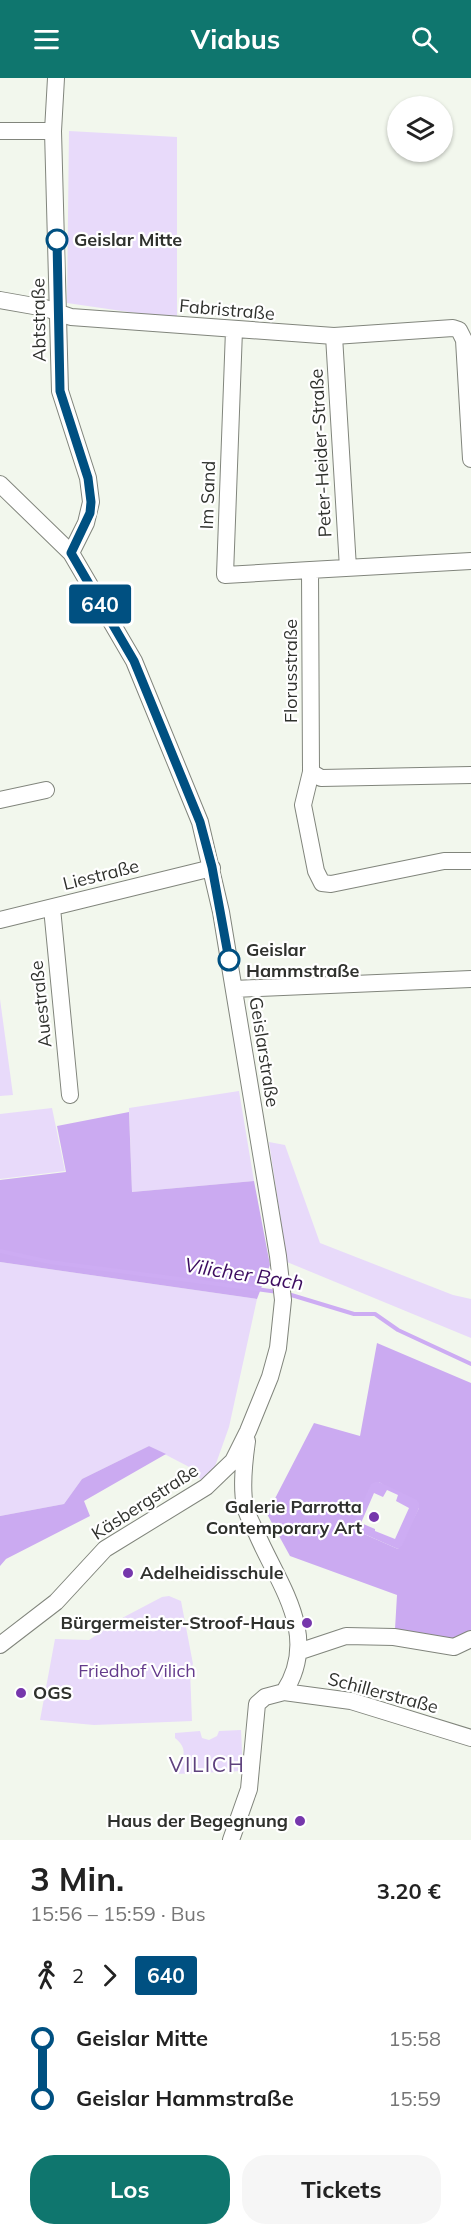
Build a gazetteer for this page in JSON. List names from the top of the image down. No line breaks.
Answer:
{"streets":{"street":["Fabristraße","Abtstraße","Peter-Heider-Straße","Im Sand","Florusstraße","Liestraße","Auestraße","Geislarstraße","Käsbergstraße","Schillerstraße"]},"crossings":[["Fabristraße","Abtstraße"],["Fabristraße","Peter-Heider-Straße"],["Fabristraße","Im Sand"],["Abtstraße","Geislarstraße"],["Im Sand","Florusstraße"],["Liestraße","Auestraße"],["Liestraße","Geislarstraße"],["Geislarstraße","Käsbergstraße"]],"districts":["VILICH"],"water":["Vilicher Bach"],"parks":["Friedhof Vilich"],"places":["Geislar Mitte","Geislar Hammstraße","Galerie Parrotta Contemporary Art","Adelheidisschule","Bürgermeister-Stroof-Haus","OGS","Haus der Begegnung"],"lines":["bus line 640"],"page":{"header":"Viabus","on_map":"640","heading":["3 Min.","15:56 – 15:59 · Bus","3.20 €"],"legs":["2","640"],"list":[{"name":"Geislar Mitte","value":"15:58"},{"name":"Geislar Hammstraße","value":"15:59"}],"buttons":["Los","Tickets"]}}
